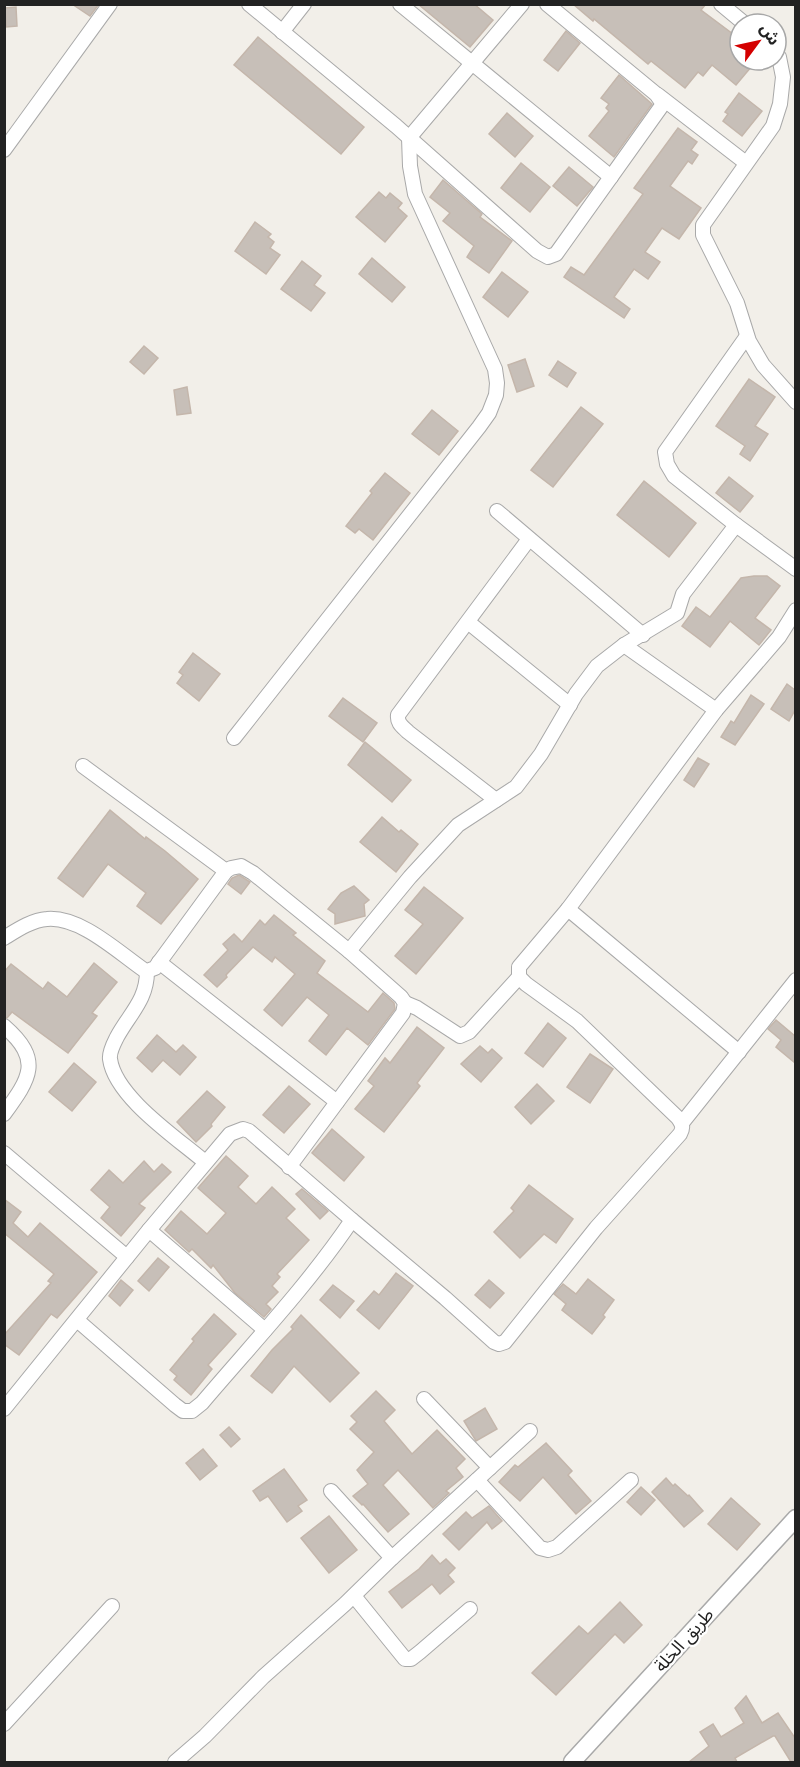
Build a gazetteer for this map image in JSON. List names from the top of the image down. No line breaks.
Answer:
{"streets":{"street":["طريق الخلة"]},"north":"top right"}
